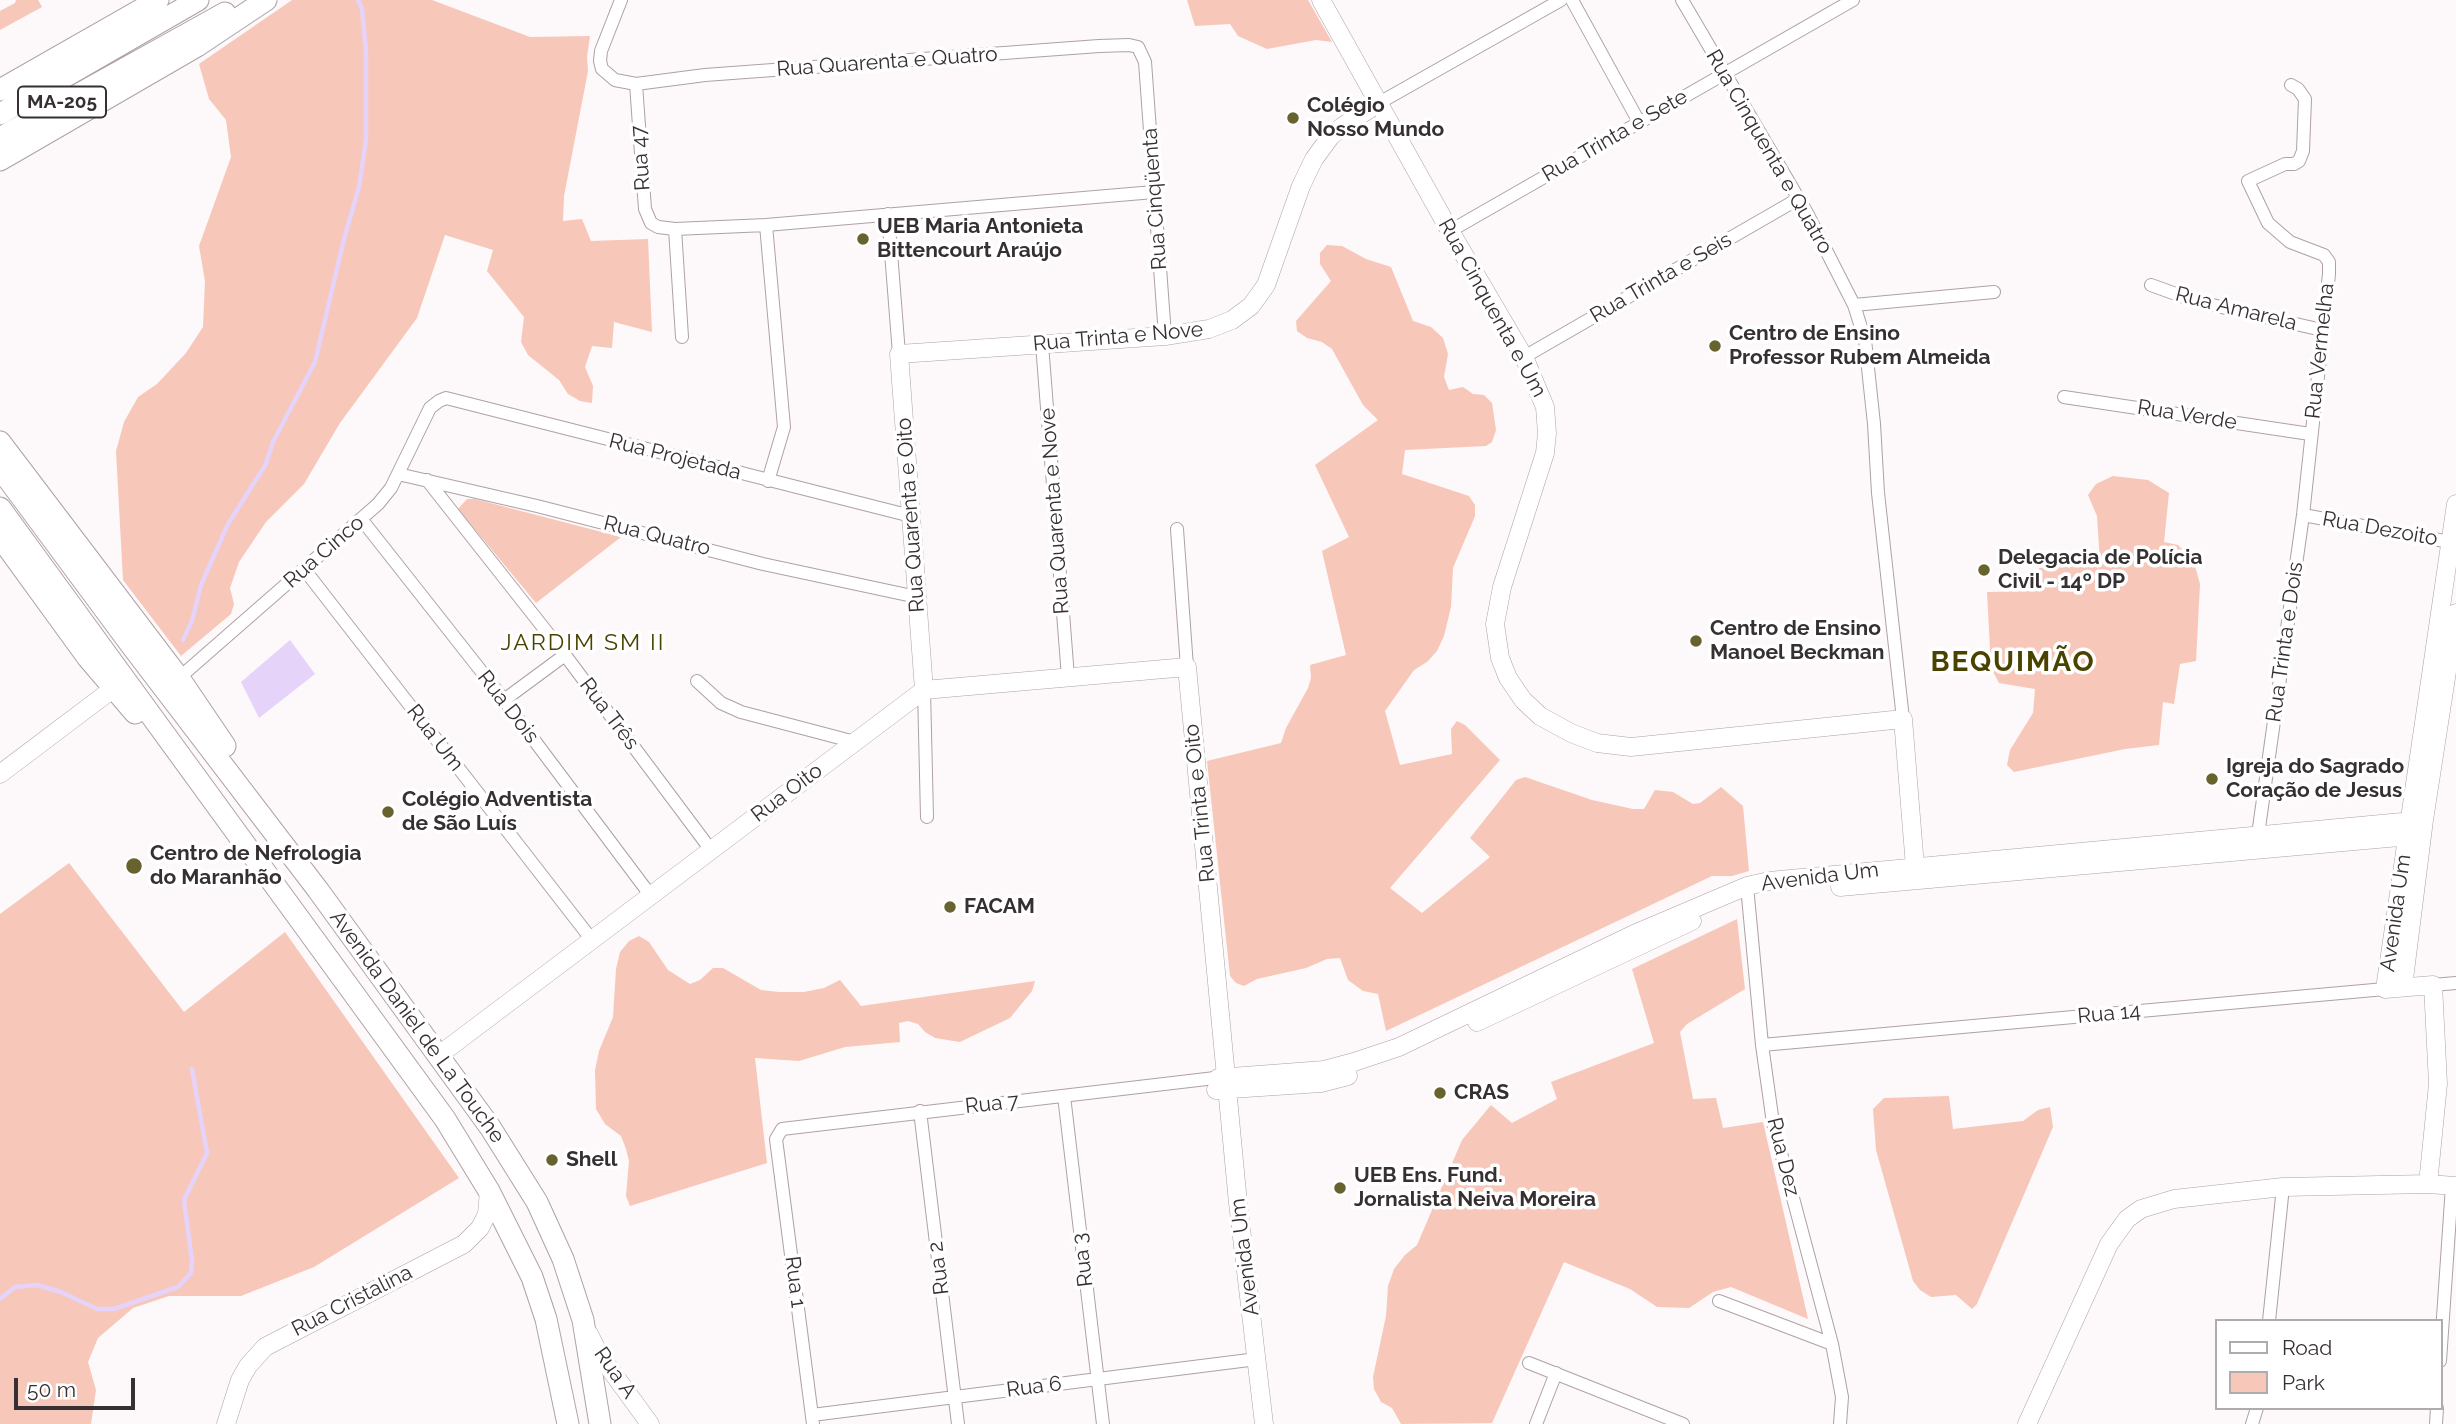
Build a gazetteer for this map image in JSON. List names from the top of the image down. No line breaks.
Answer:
{"streets":{"main road":["MA-205","Avenida Daniel de La Touche"],"street":["Rua Quarenta e Quatro","Rua Trinta e Sete","Rua Cinquenta e Quatro","Rua 47","Rua Cinqüenta","Rua Trinta e Seis","Rua Cinquenta e Um","Rua Amarela","Rua Trinta e Nove","Rua Vermelha","Rua Verde","Rua Projetada","Rua Quarenta e Nove","Rua Quarenta e Oito","Rua Dezoito","Rua Quatro","Rua Cinco","Rua Trinta e Dois","Rua Dois","Rua Três","Rua Um","Rua Oito","Rua Trinta e Oito","Avenida Um","Rua 14","Rua 7","Rua Dez","Rua 3","Rua 2","Rua 1","Rua Cristalina","Rua A","Rua 6"]},"crossings":[["Rua Quarenta e Quatro","Rua 47"],["Rua Quarenta e Quatro","Rua Cinqüenta"],["Rua Trinta e Sete","Rua Cinquenta e Quatro"],["Rua Trinta e Sete","Rua Cinquenta e Um"],["Rua Cinquenta e Quatro","Rua Trinta e Seis"],["Rua Cinquenta e Quatro","Rua Cinquenta e Um"],["Rua Cinquenta e Quatro","Avenida Um"],["Rua Cinqüenta","Rua Trinta e Nove"],["Rua Trinta e Seis","Rua Cinquenta e Um"],["Rua Cinquenta e Um","Rua Trinta e Nove"],["Rua Amarela","Rua Vermelha"],["Rua Trinta e Nove","Rua Quarenta e Nove"],["Rua Trinta e Nove","Rua Quarenta e Oito"],["Rua Vermelha","Rua Verde"],["Rua Vermelha","Rua Trinta e Dois"],["Rua Verde","Rua Trinta e Dois"],["Rua Projetada","Rua Quarenta e Oito"],["Rua Projetada","Rua Cinco"],["Rua Quarenta e Oito","Rua Quatro"],["Rua Quarenta e Oito","Rua Oito"],["Rua Dezoito","Rua Trinta e Dois"],["Rua Dezoito","Avenida Um"],["Rua Quatro","Rua Cinco"],["Rua Quatro","Rua Três"],["Rua Cinco","Rua Dois"],["Rua Cinco","Rua Um"],["Rua Trinta e Dois","Avenida Um"],["Rua Dois","Rua Oito"],["Rua Três","Rua Oito"],["Rua Um","Rua Oito"],["Rua Oito","Avenida Daniel de La Touche"],["Rua Trinta e Oito","Avenida Um"],["Rua Trinta e Oito","Rua 7"],["Avenida Um","Rua 14"],["Avenida Um","Rua 7"],["Avenida Um","Rua Dez"],["Avenida Um","Rua 6"],["Rua 14","Rua Dez"],["Avenida Daniel de La Touche","Rua Cristalina"],["Avenida Daniel de La Touche","Rua A"],["Rua 7","Rua 3"],["Rua 7","Rua 2"],["Rua 7","Rua 1"],["Rua 3","Rua 6"],["Rua 2","Rua 6"],["Rua 1","Rua 6"]],"districts":["JARDIM SM II","BEQUIMÃO"],"places":["Colégio Nosso Mundo","UEB Maria Antonieta Bittencourt Araújo","Centro de Ensino Professor Rubem Almeida","Delegacia de Polícia Civil - 14º DP","Centro de Ensino Manoel Beckman","Igreja do Sagrado Coração de Jesus","Colégio Adventista de São Luís","Centro de Nefrologia do Maranhão","FACAM","CRAS","Shell","UEB Ens. Fund. Jornalista Neiva Moreira"],"legend":["Road","Park"],"scale_bar":"50 m"}
